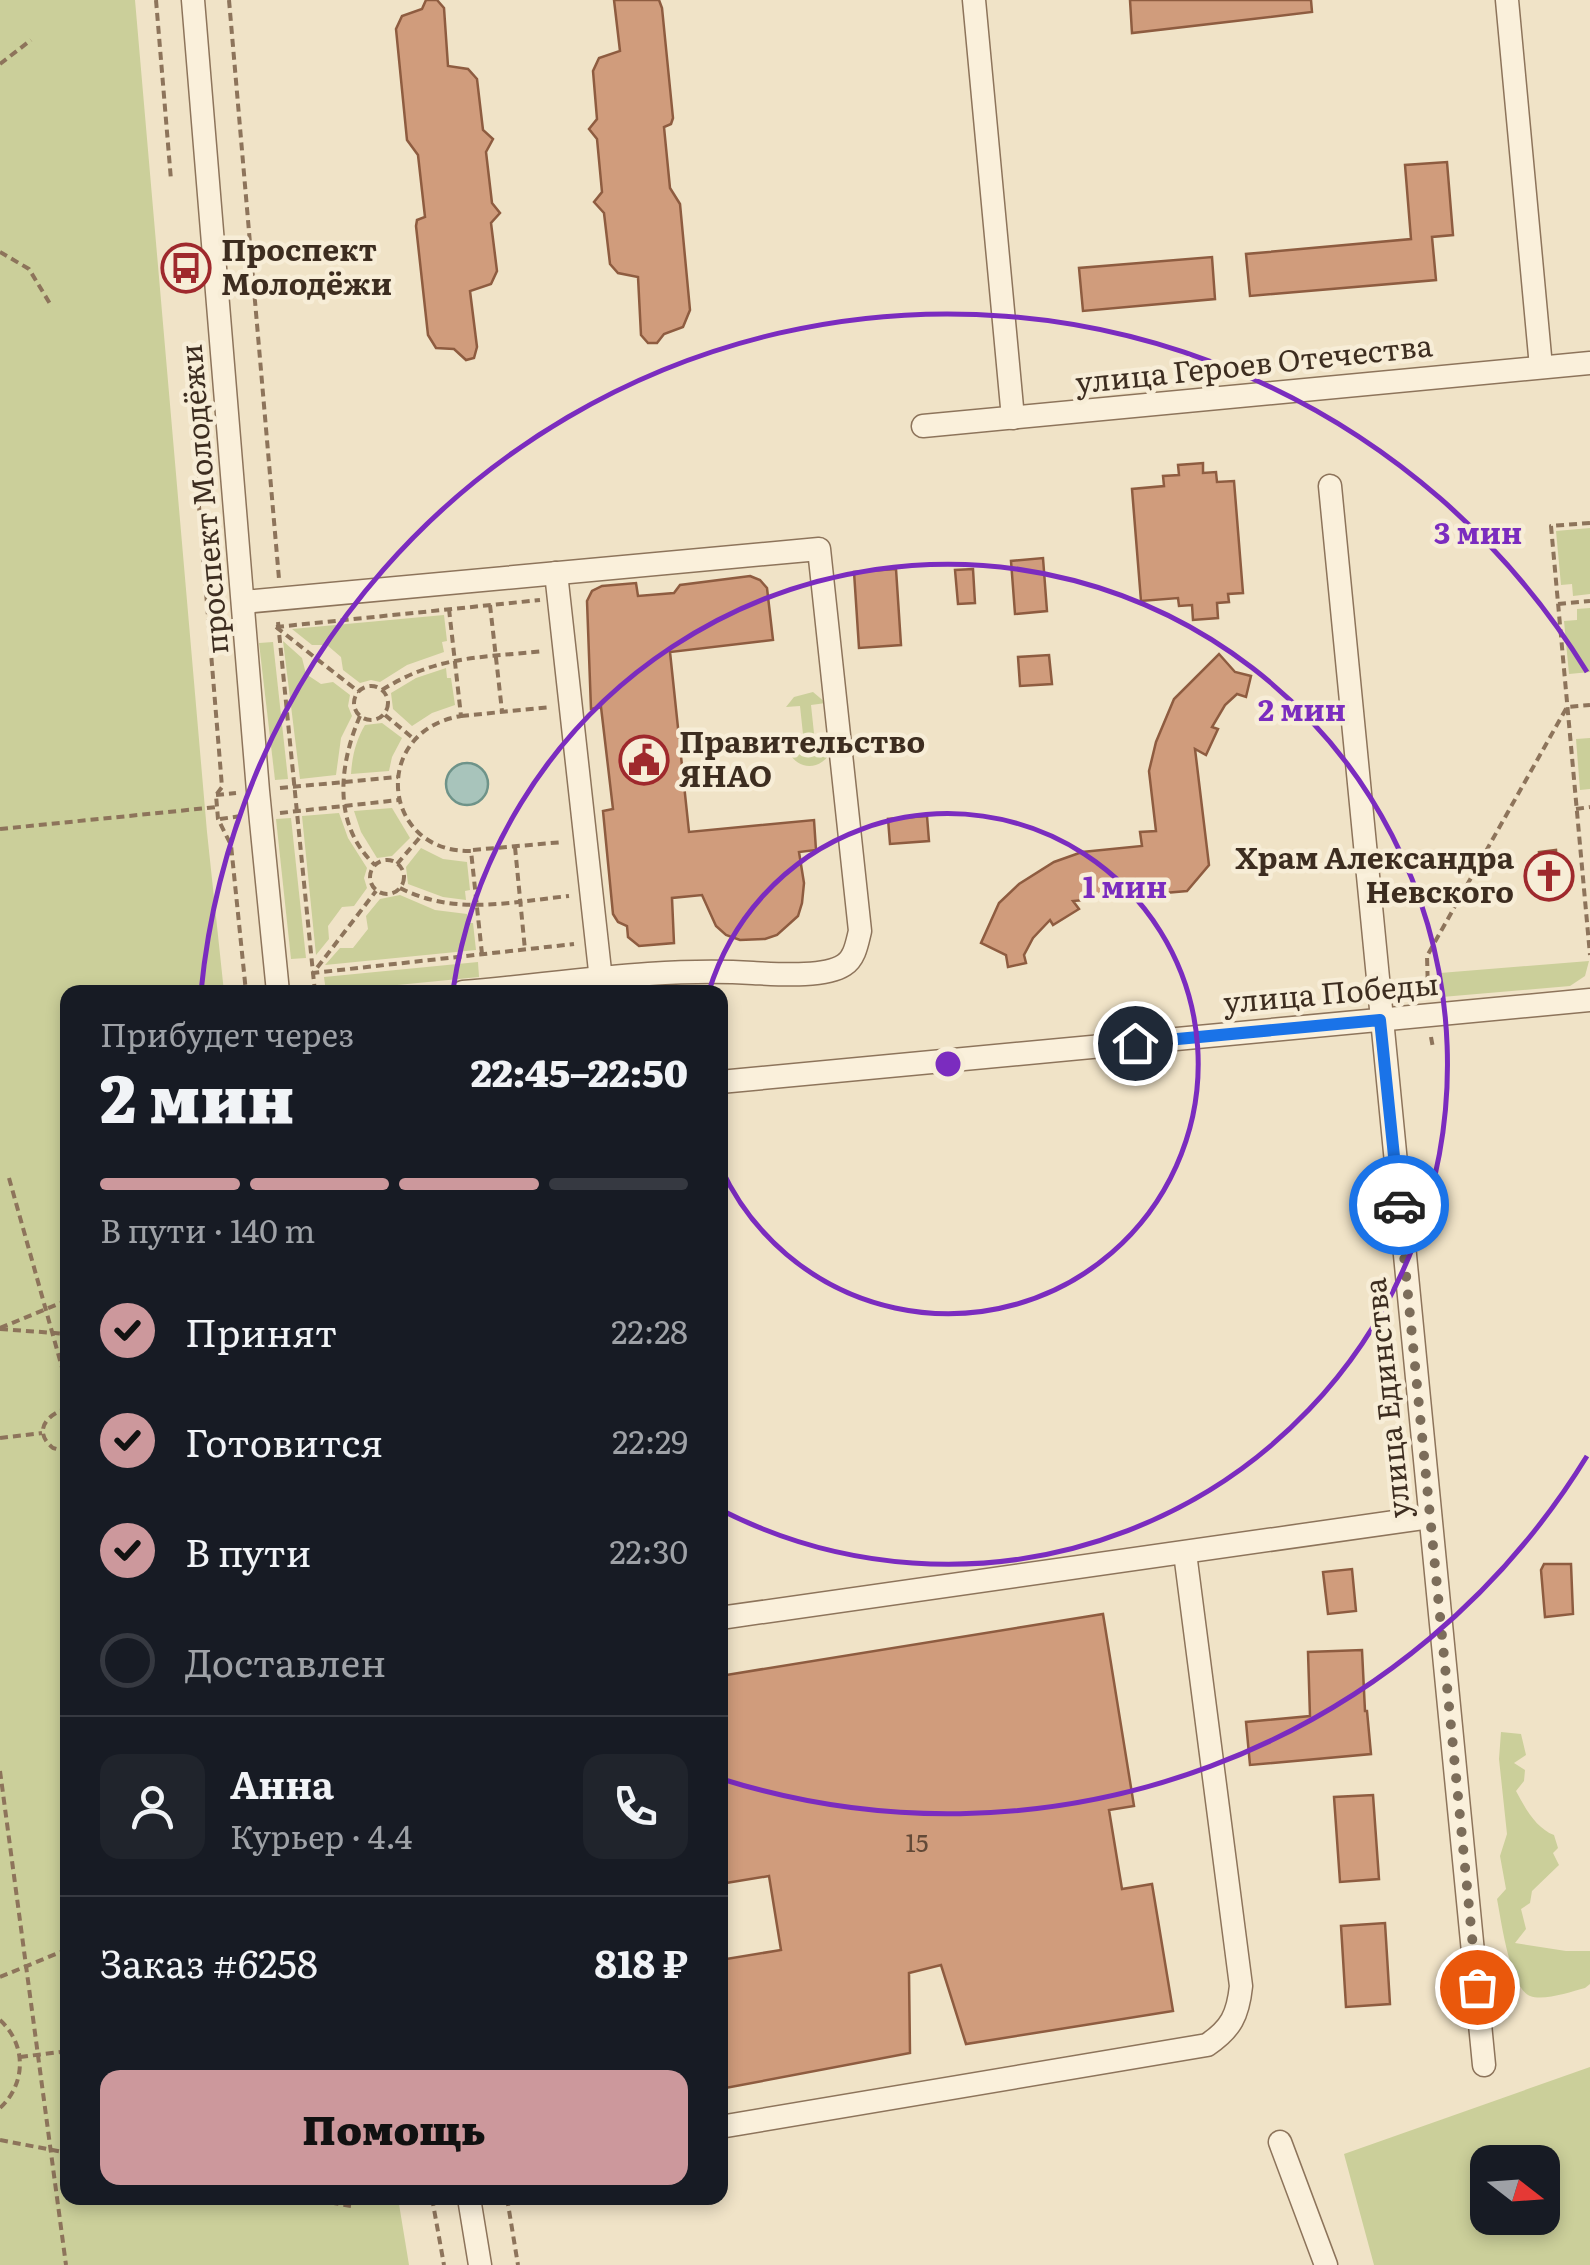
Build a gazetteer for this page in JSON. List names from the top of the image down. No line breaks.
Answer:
{"streets":{"street":["улица Героев Отечества","проспект Молодёжи","улица Победы","улица Единства"]},"crossings":[["улица Победы","улица Единства"]],"places":{"bus stop":["Проспект Молодёжи"],"public building":["Правительство ЯНАО"],"church":["Храм Александра Невского"]},"house_numbers":["15"],"north":"right","page":{"heading":["2 мин","Прибудет через","22:45–22:50"],"panel":["Анна","Курьер · 4.4","Заказ #6258","818 ₽"],"bar":"В пути · 140 m","list":[["Принят","22:28"],["Готовится","22:29"],["В пути","22:30"],"Доставлен"],"buttons":"Помощь"},"rings":["3 мин","2 мин","1 мин"]}
